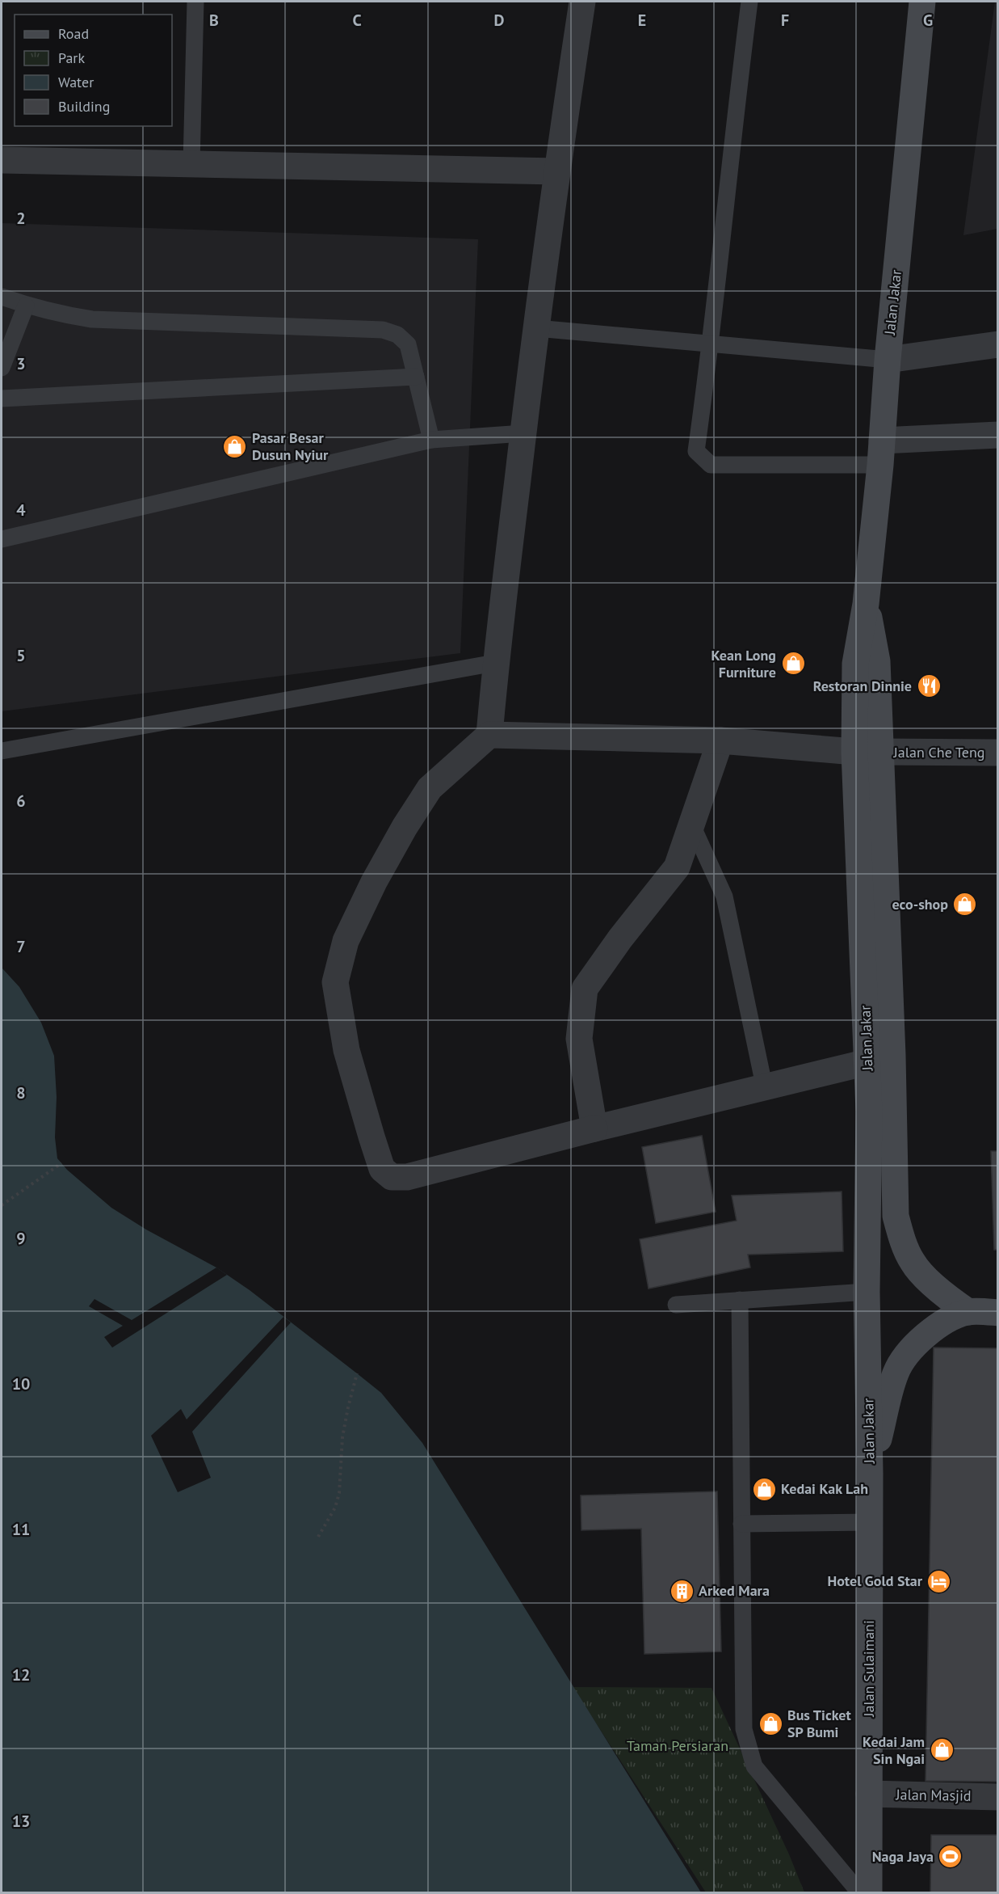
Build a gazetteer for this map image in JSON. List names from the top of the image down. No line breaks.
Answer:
{"streets":{"main road":["Jalan Jakar","Jalan Sulaimani"],"street":["Jalan Che Teng","Jalan Masjid"]},"crossings":[["Jalan Jakar","Jalan Che Teng"],["Jalan Jakar","Jalan Sulaimani"],["Jalan Sulaimani","Jalan Masjid"]],"parks":["Taman Persiaran"],"places":{"shop":["Pasar Besar Dusun Nyiur","Kean Long Furniture","eco-shop","Kedai Kak Lah","Bus Ticket SP Bumi","Kedai Jam Sin Ngai"],"restaurant":["Restoran Dinnie"],"hotel":["Hotel Gold Star"],"building":["Arked Mara"],"sports":["Naga Jaya"]},"legend":["Road","Park","Water","Building"],"grid":{"columns":["B","C","D","E","F","G"],"rows":["2","3","4","5","6","7","8","9","10","11","12","13"]}}
